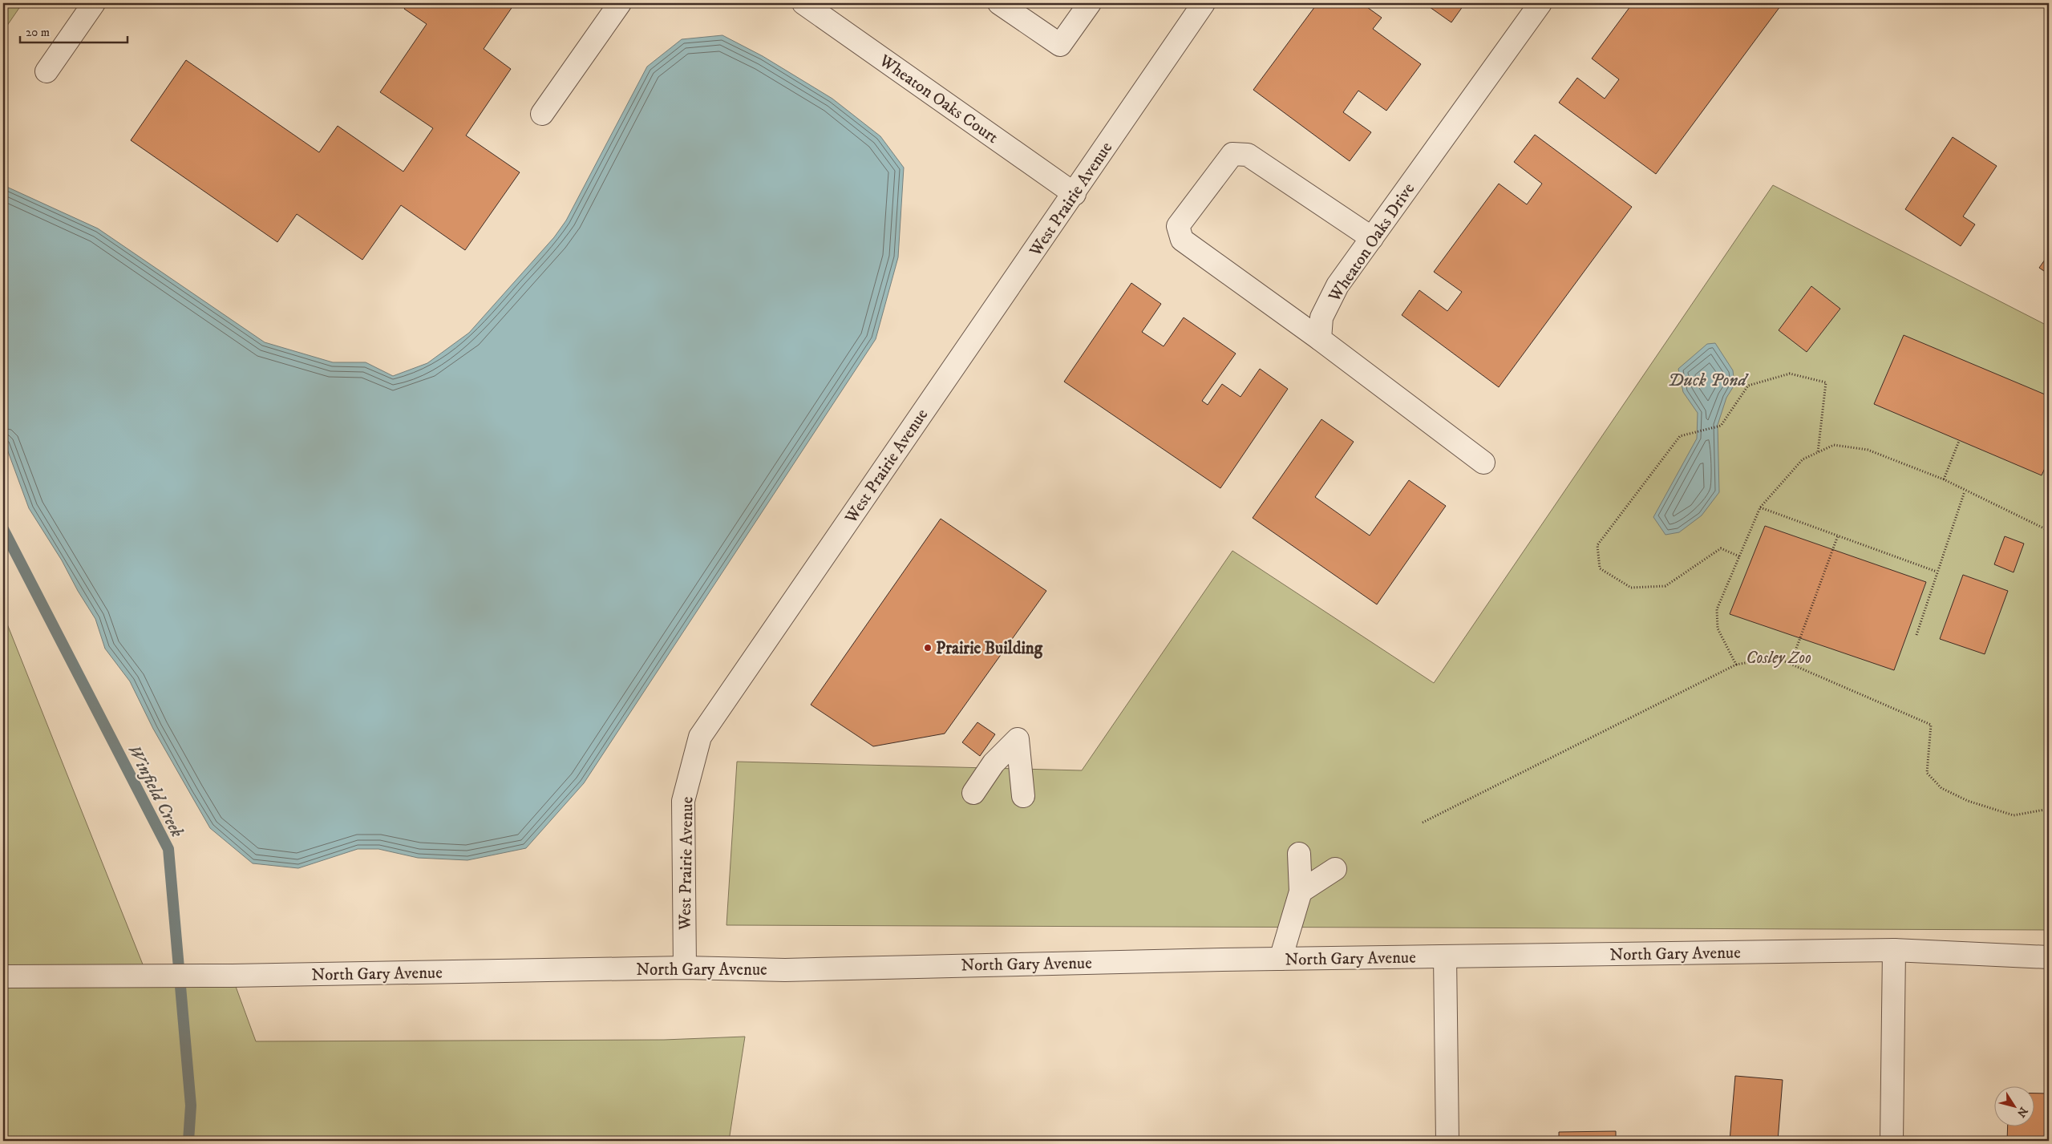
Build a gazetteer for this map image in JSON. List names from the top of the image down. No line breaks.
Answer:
{"streets":{"street":["Wheaton Oaks Court","West Prairie Avenue","Wheaton Oaks Drive","North Gary Avenue"]},"crossings":[["Wheaton Oaks Court","West Prairie Avenue"],["West Prairie Avenue","North Gary Avenue"]],"water":["Duck Pond","Winfield Creek"],"parks":["Cosley Zoo"],"places":["Prairie Building"],"scale_bar":"20 m","north":"bottom right"}
